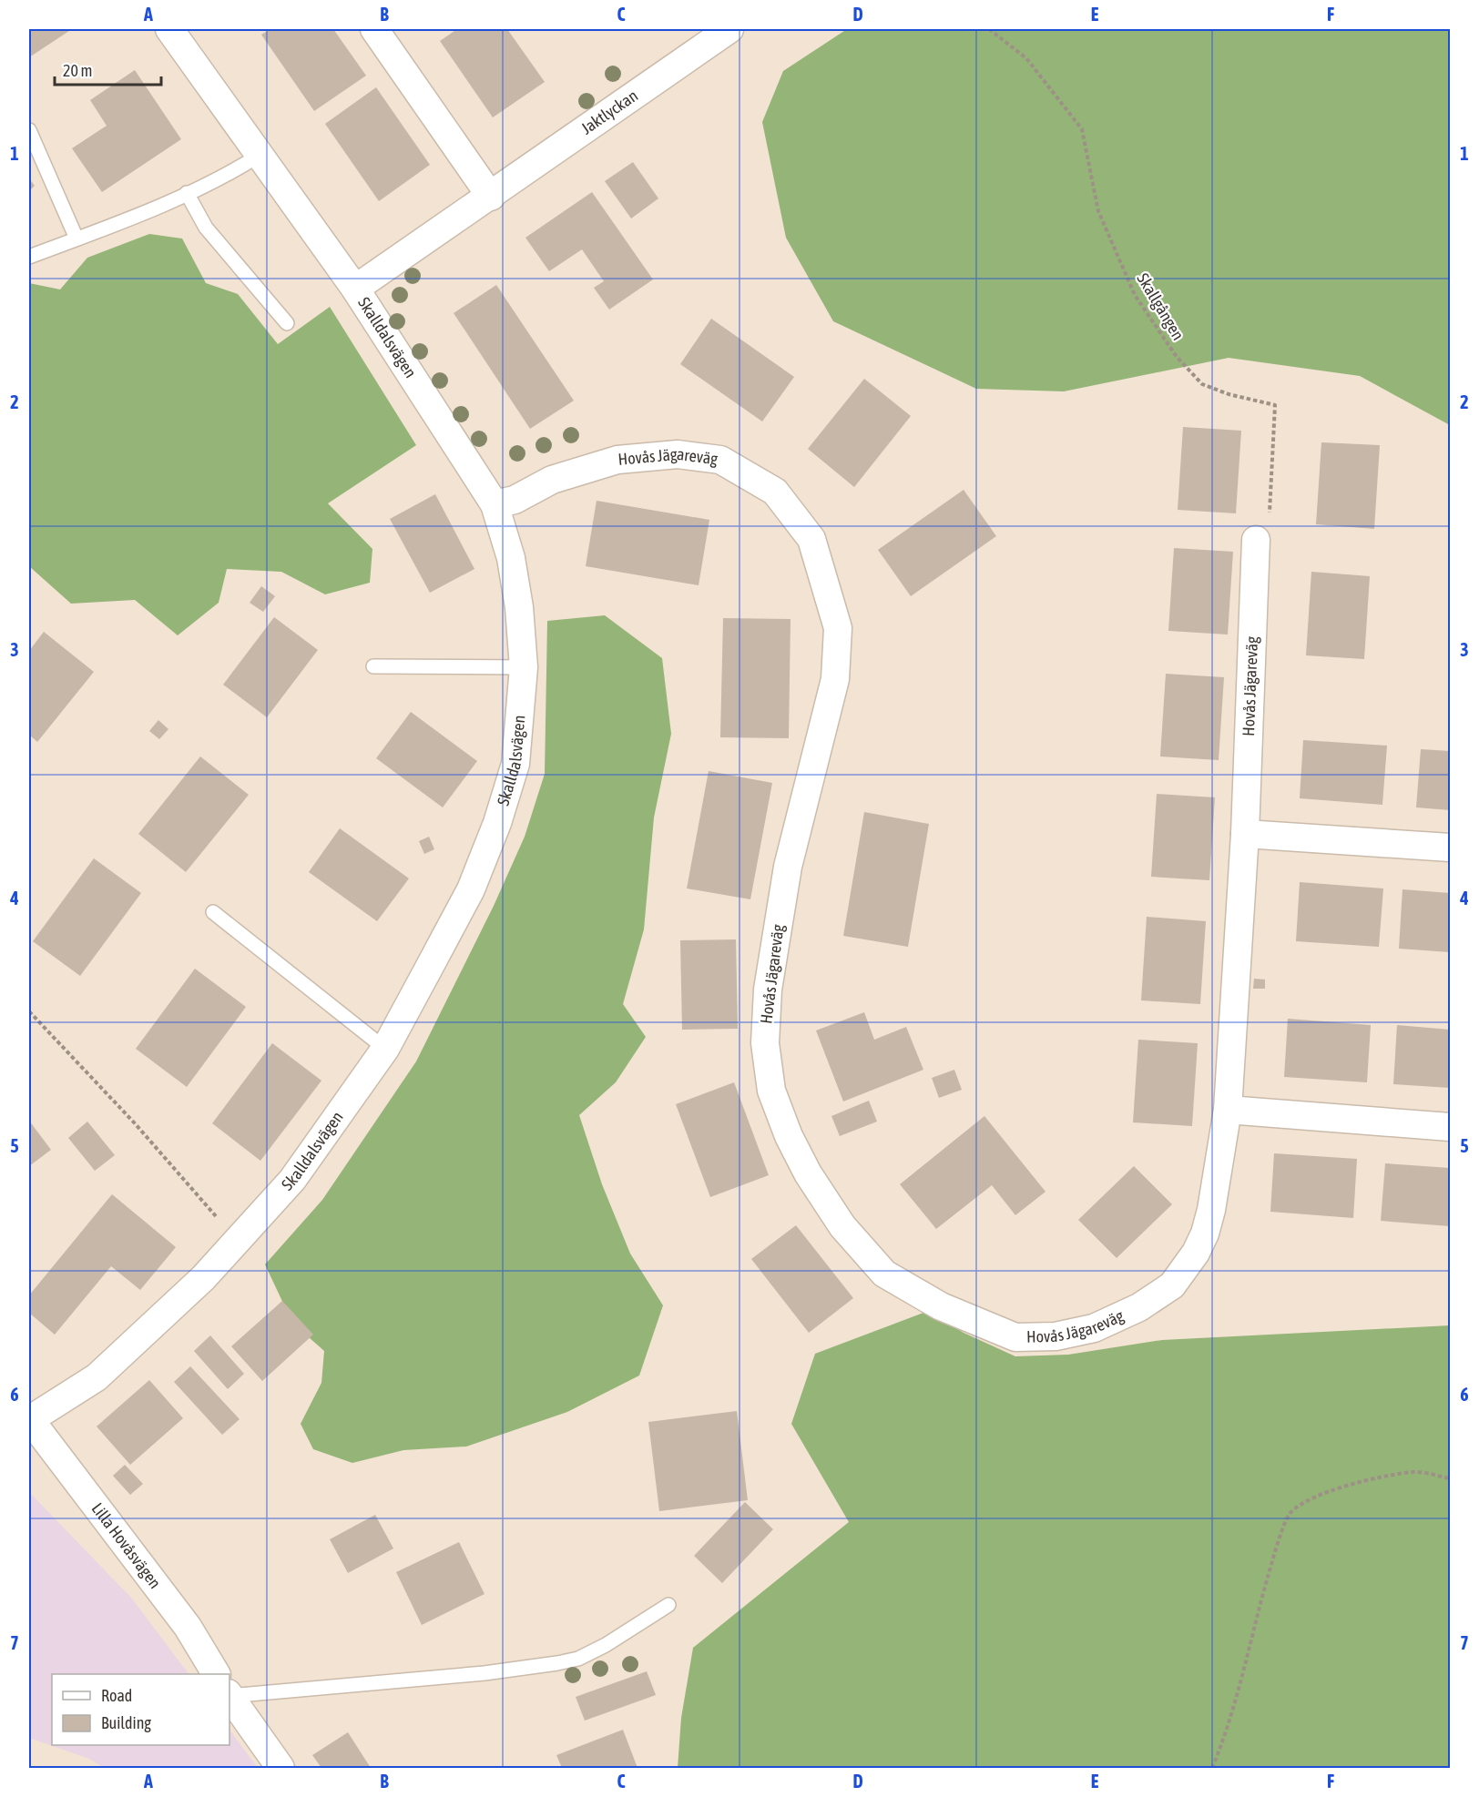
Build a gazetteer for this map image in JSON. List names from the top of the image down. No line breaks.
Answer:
{"streets":{"street":["Jaktlyckan","Skalldalsvägen","Hovås Jägareväg","Lilla Hovåsvägen"],"path":["Skallgången"]},"crossings":[["Jaktlyckan","Skalldalsvägen"],["Skallgången","Hovås Jägareväg"],["Skalldalsvägen","Hovås Jägareväg"],["Skalldalsvägen","Lilla Hovåsvägen"]],"legend":["Road","Building"],"scale_bar":"20 m","grid":{"columns":["A","B","C","D","E","F"],"rows":["1","2","3","4","5","6","7"]}}
